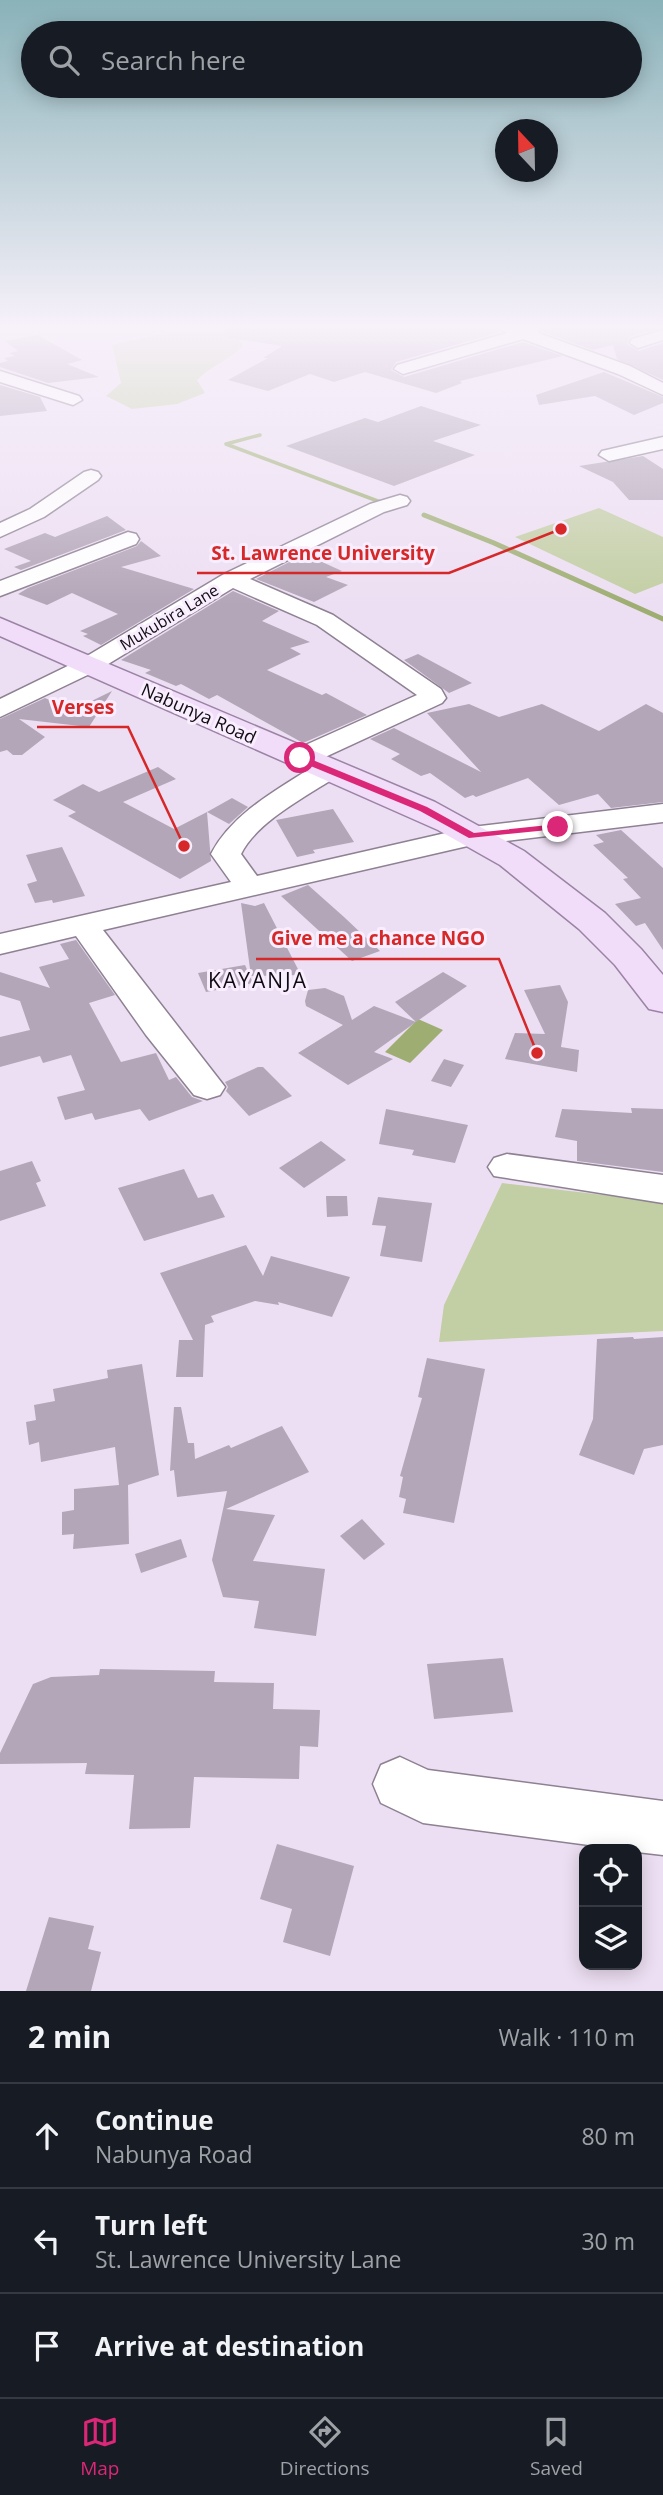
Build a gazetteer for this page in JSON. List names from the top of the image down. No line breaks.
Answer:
{"streets":{"main road":["Nabunya Road"],"street":["Mukubira Lane"]},"crossings":[["Mukubira Lane","Nabunya Road"]],"districts":["KAYANJA"],"places":["St. Lawrence University","Verses","Give me a chance NGO"],"north":"top","page":{"search":"Search here","heading":["2 min","Walk · 110 m"],"list":[["Continue","Nabunya Road","80 m"],["Turn left","St. Lawrence University Lane","30 m"],"Arrive at destination"],"nav":["Map","Directions","Saved"]}}
